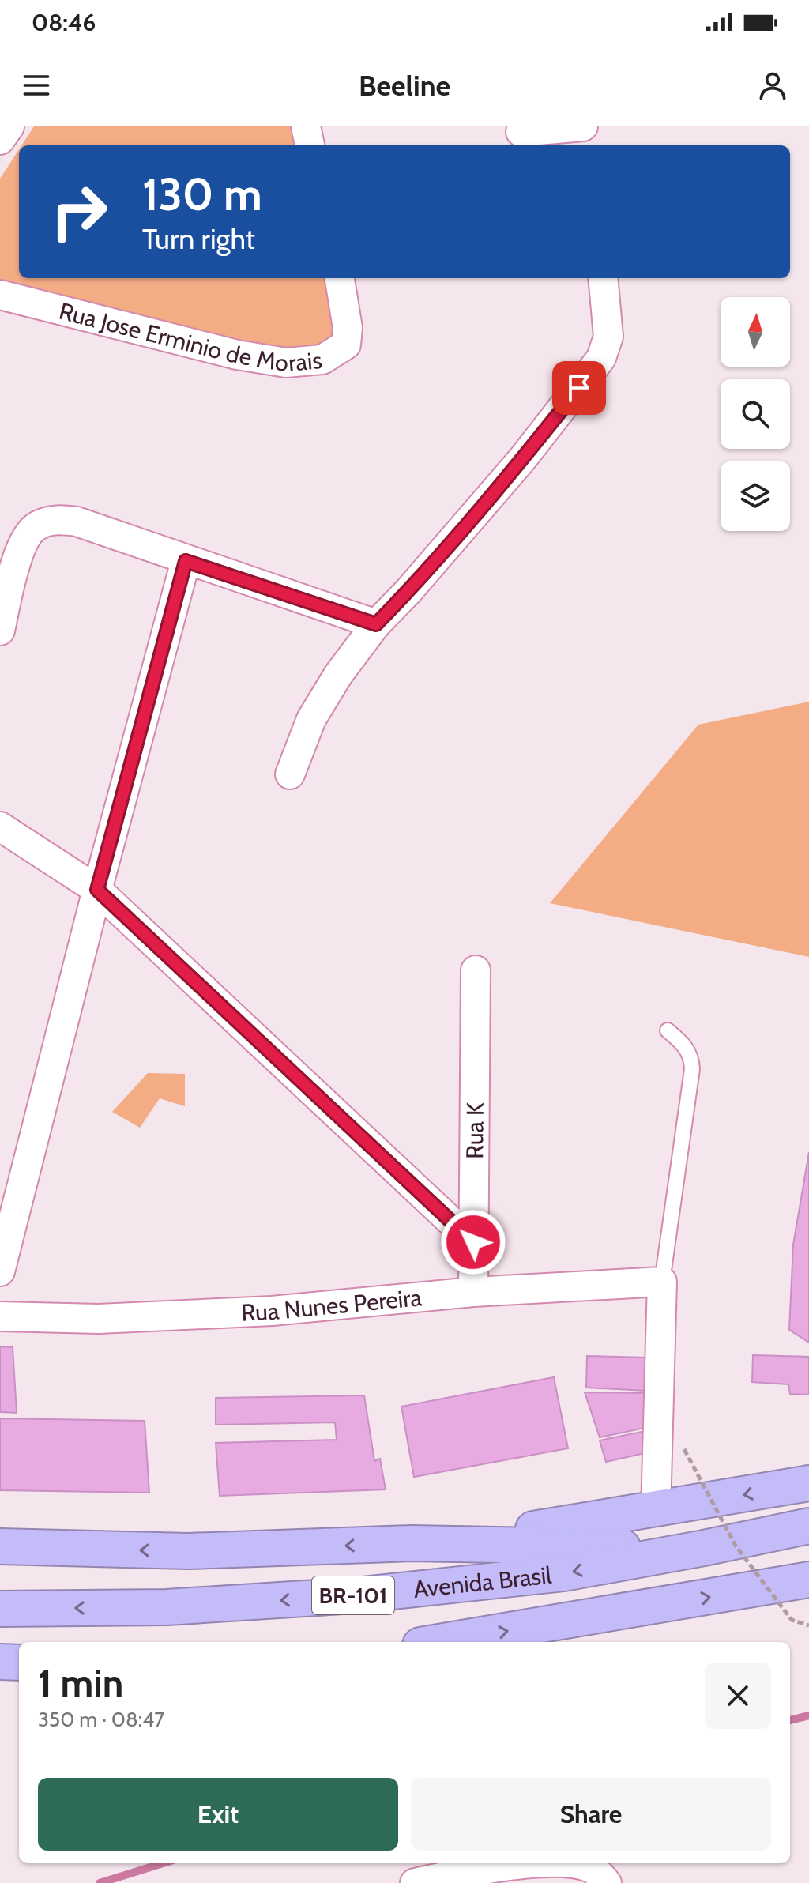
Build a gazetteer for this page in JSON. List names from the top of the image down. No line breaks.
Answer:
{"streets":{"highway":["Avenida Brasil","BR-101"],"street":["Rua Jose Erminio de Morais","Rua K","Rua Nunes Pereira"]},"crossings":[["Rua K","Rua Nunes Pereira"]],"north":"top","page":{"status":"08:46","header":"Beeline","turn":["130 m","Turn right"],"heading":["1 min","350 m · 08:47"],"buttons":["Exit","Share"]}}
